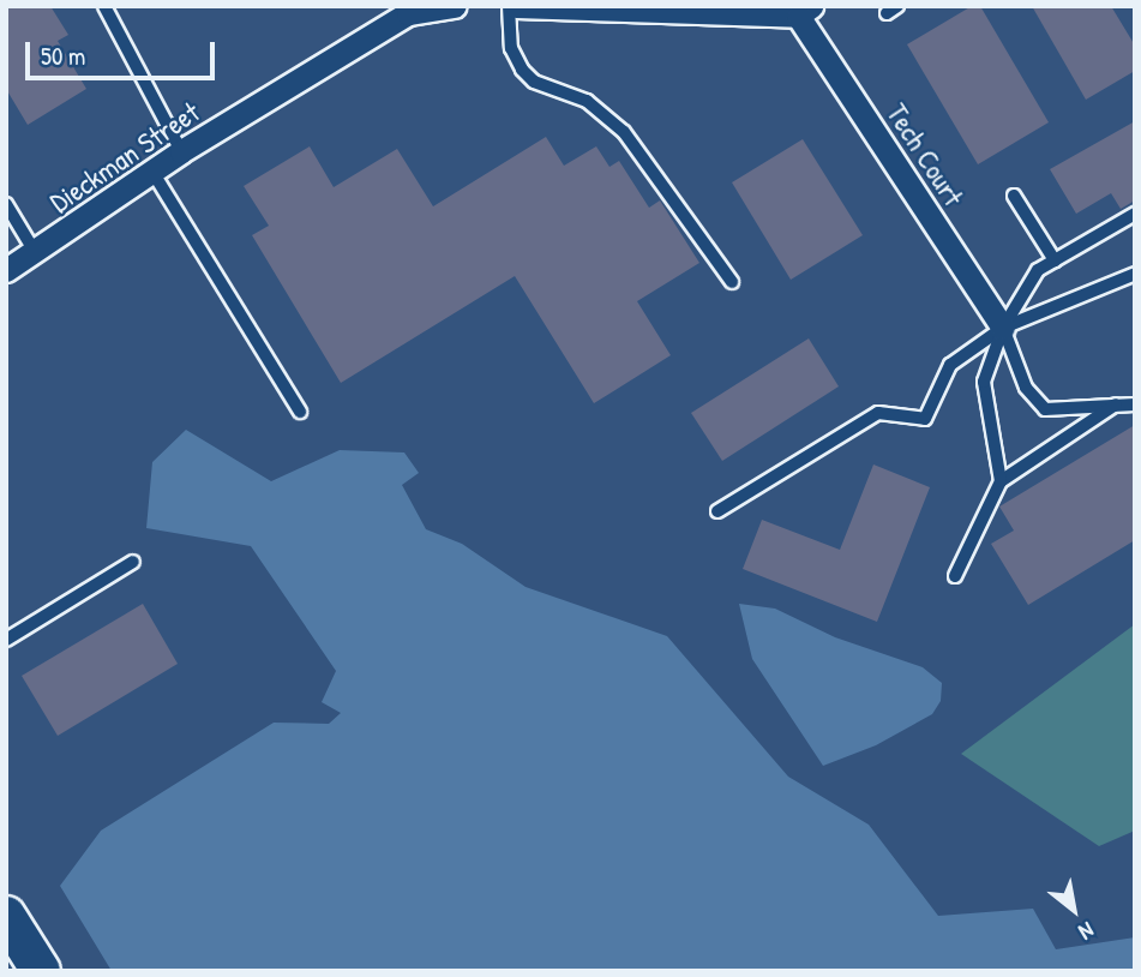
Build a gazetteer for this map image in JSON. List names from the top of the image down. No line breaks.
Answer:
{"streets":{"street":["Tech Court","Dieckman Street"]},"scale_bar":"50 m","north":"bottom right"}
